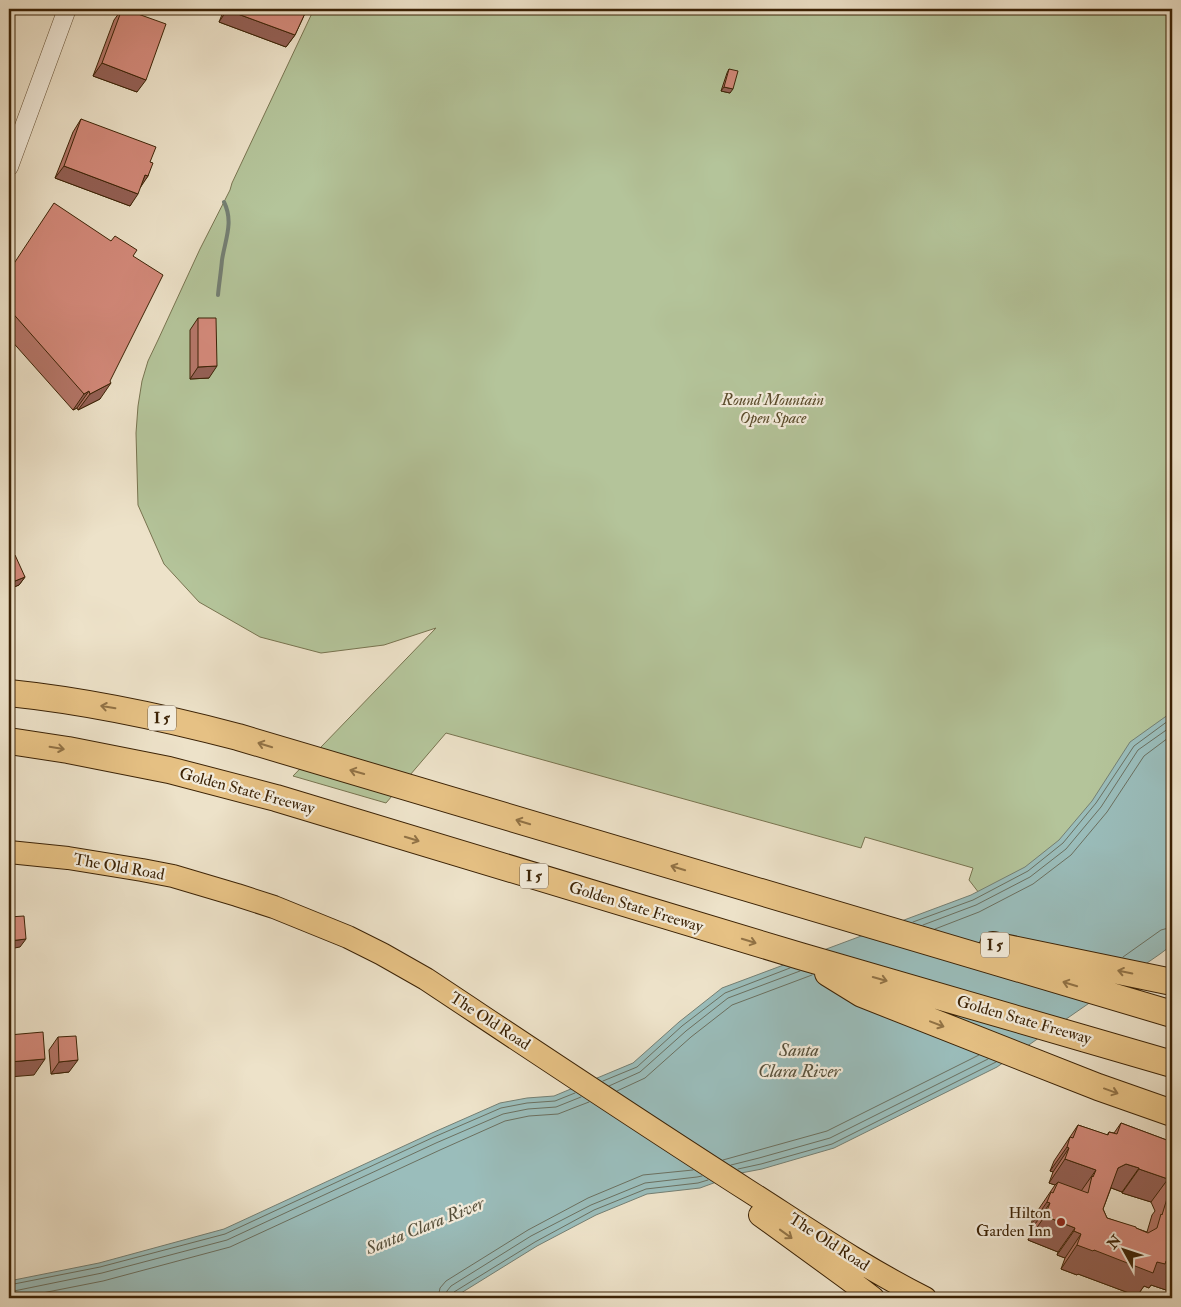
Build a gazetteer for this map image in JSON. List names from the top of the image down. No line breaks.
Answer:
{"streets":{"highway":["I 5","Golden State Freeway"],"main road":["The Old Road"]},"crossings":[["I 5","Golden State Freeway"]],"water":["Santa Clara River"],"parks":["Round Mountain Open Space"],"places":["Hilton Garden Inn"],"north":"top left"}
